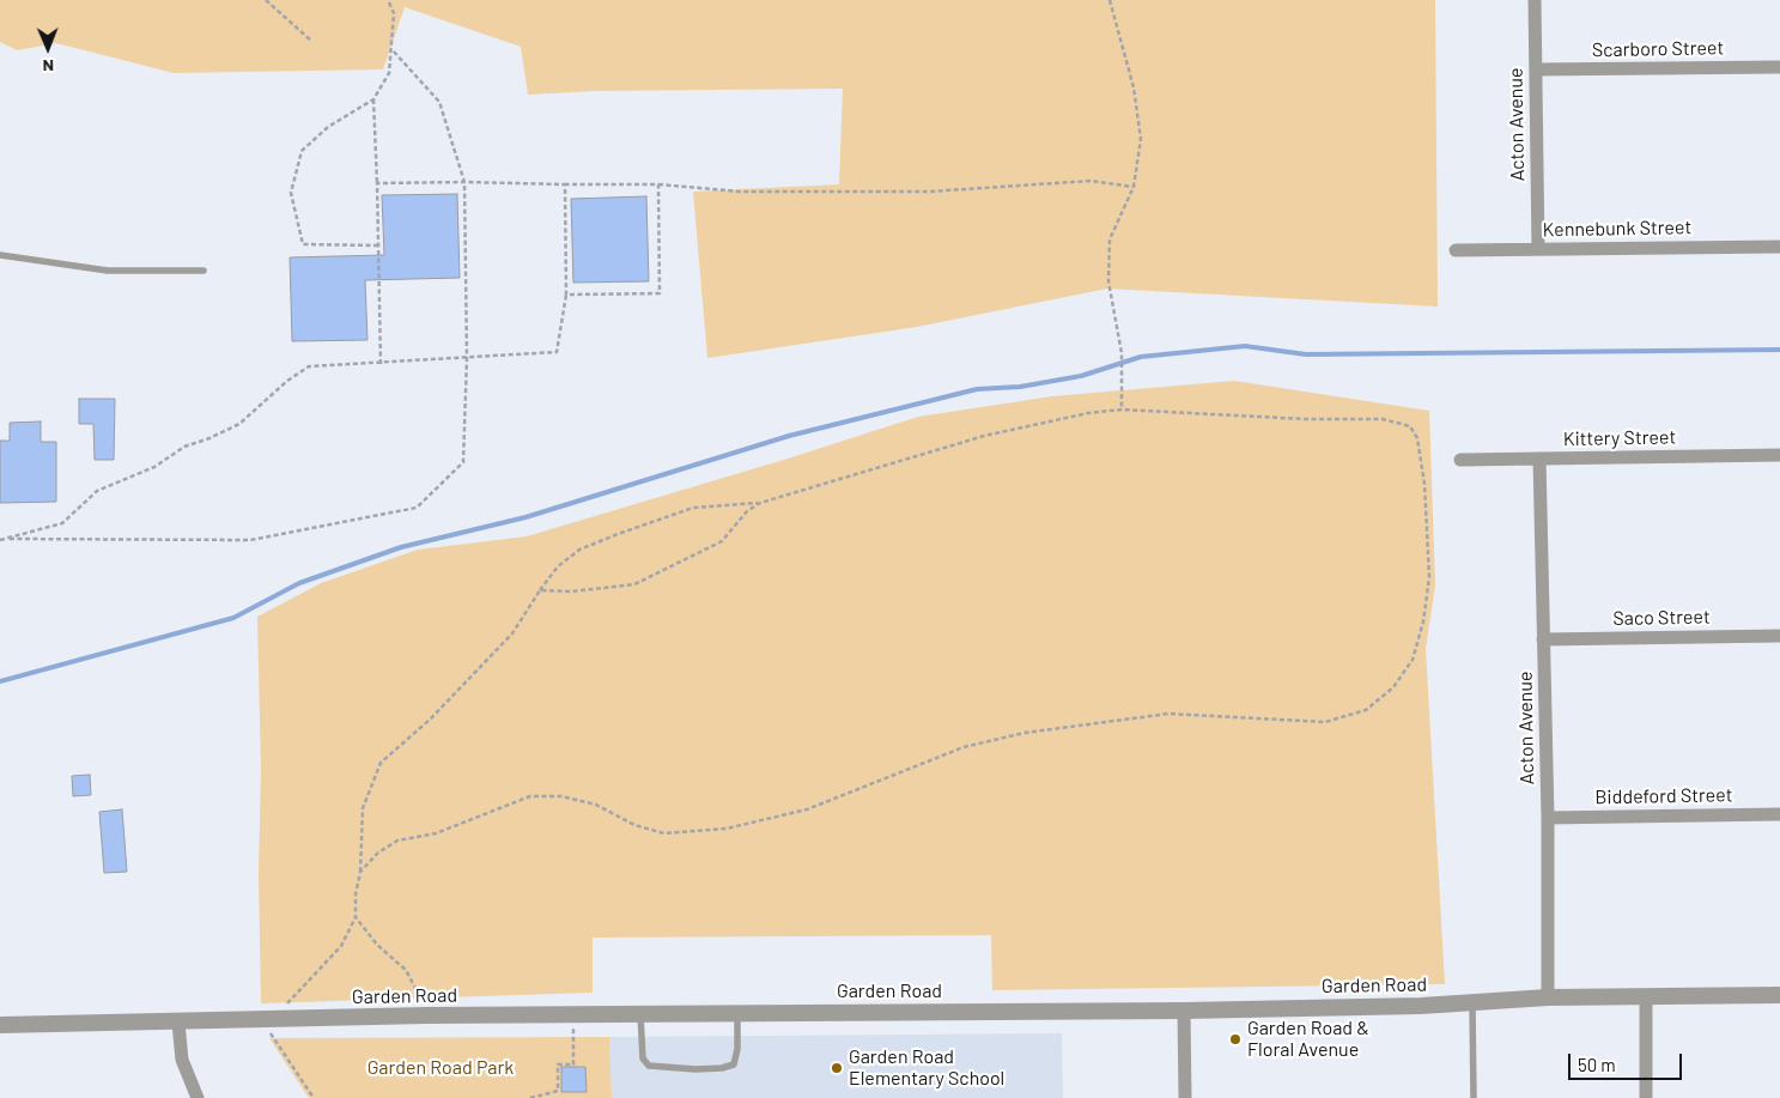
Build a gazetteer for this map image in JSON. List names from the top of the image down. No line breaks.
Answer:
{"streets":{"street":["Scarboro Street","Acton Avenue","Kennebunk Street","Kittery Street","Saco Street","Biddeford Street","Garden Road"]},"crossings":[["Scarboro Street","Acton Avenue"],["Acton Avenue","Kennebunk Street"],["Acton Avenue","Kittery Street"],["Acton Avenue","Saco Street"],["Acton Avenue","Biddeford Street"],["Acton Avenue","Garden Road"]],"parks":["Garden Road Park"],"places":["Garden Road & Floral Avenue","Garden Road Elementary School"],"scale_bar":"50 m","north":"bottom"}
